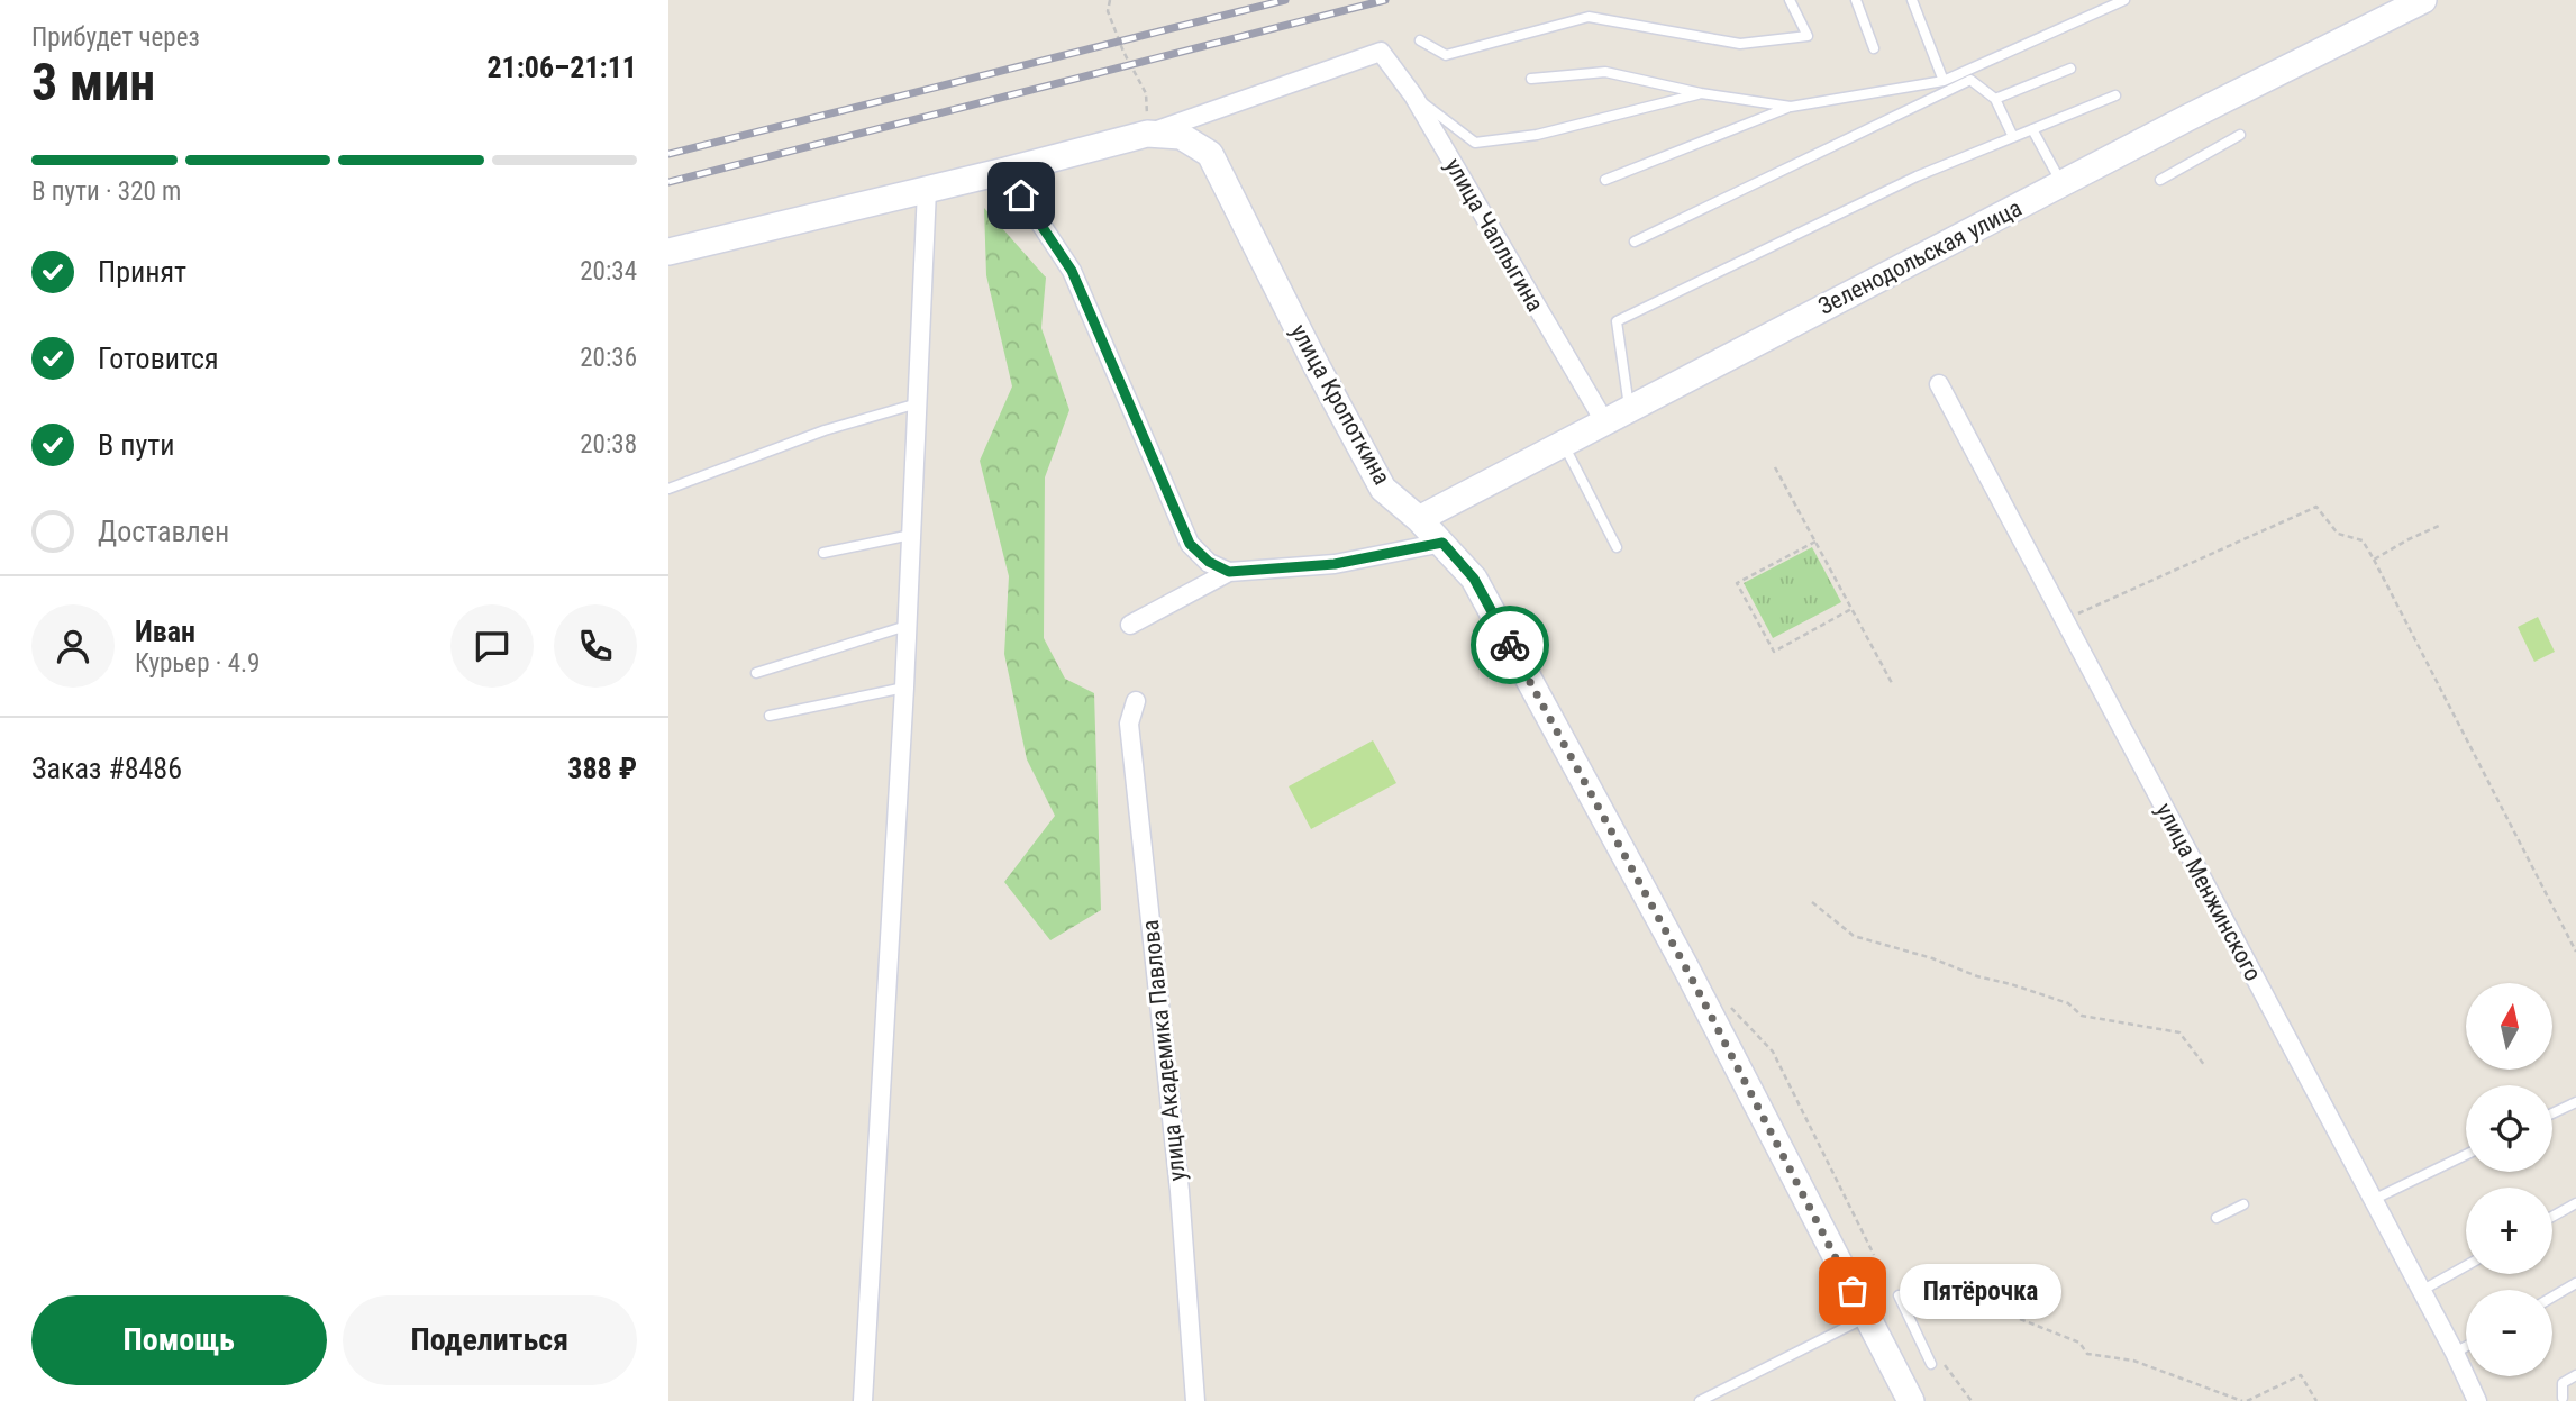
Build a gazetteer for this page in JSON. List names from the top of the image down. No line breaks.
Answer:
{"streets":{"street":["улица Чаплыгина","Зеленодольская улица","улица Кропоткина","улица Менжинского","улица Академика Павлова"]},"crossings":[["улица Чаплыгина","Зеленодольская улица"],["улица Чаплыгина","улица Кропоткина"],["Зеленодольская улица","улица Кропоткина"]],"places":["Пятёрочка"],"north":"top","page":{"heading":["3 мин","Прибудет через","21:06–21:11"],"panel":["Иван","Курьер · 4.9","Заказ #8486","388 ₽"],"bar":"В пути · 320 m","list":[["Принят","20:34"],["Готовится","20:36"],["В пути","20:38"],"Доставлен"],"map_buttons":["+","−"],"bubble":"Пятёрочка","buttons":["Помощь","Поделиться"]}}
